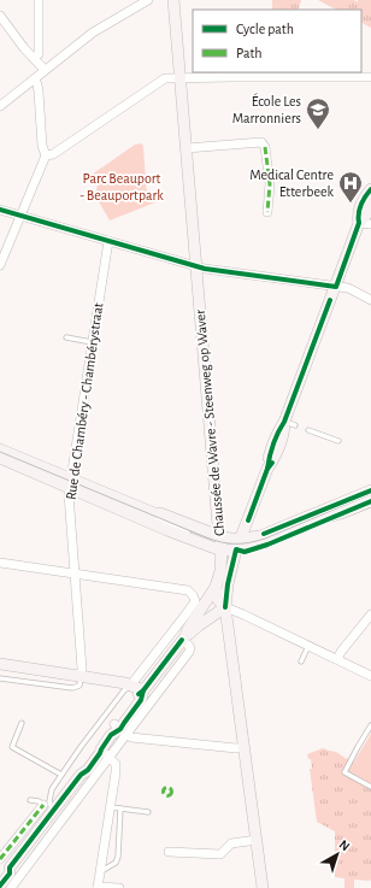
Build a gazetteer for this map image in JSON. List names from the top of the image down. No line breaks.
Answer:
{"streets":{"street":["Rue de Chambéry - Chambérystraat","Chaussée de Wavre - Steenweg op Waver"]},"parks":["Parc Beauport - Beauportpark"],"places":{"school or university":["École Les Marronniers"],"hospital":["Medical Centre Etterbeek"]},"legend":["Cycle path","Path"],"north":"top right"}
